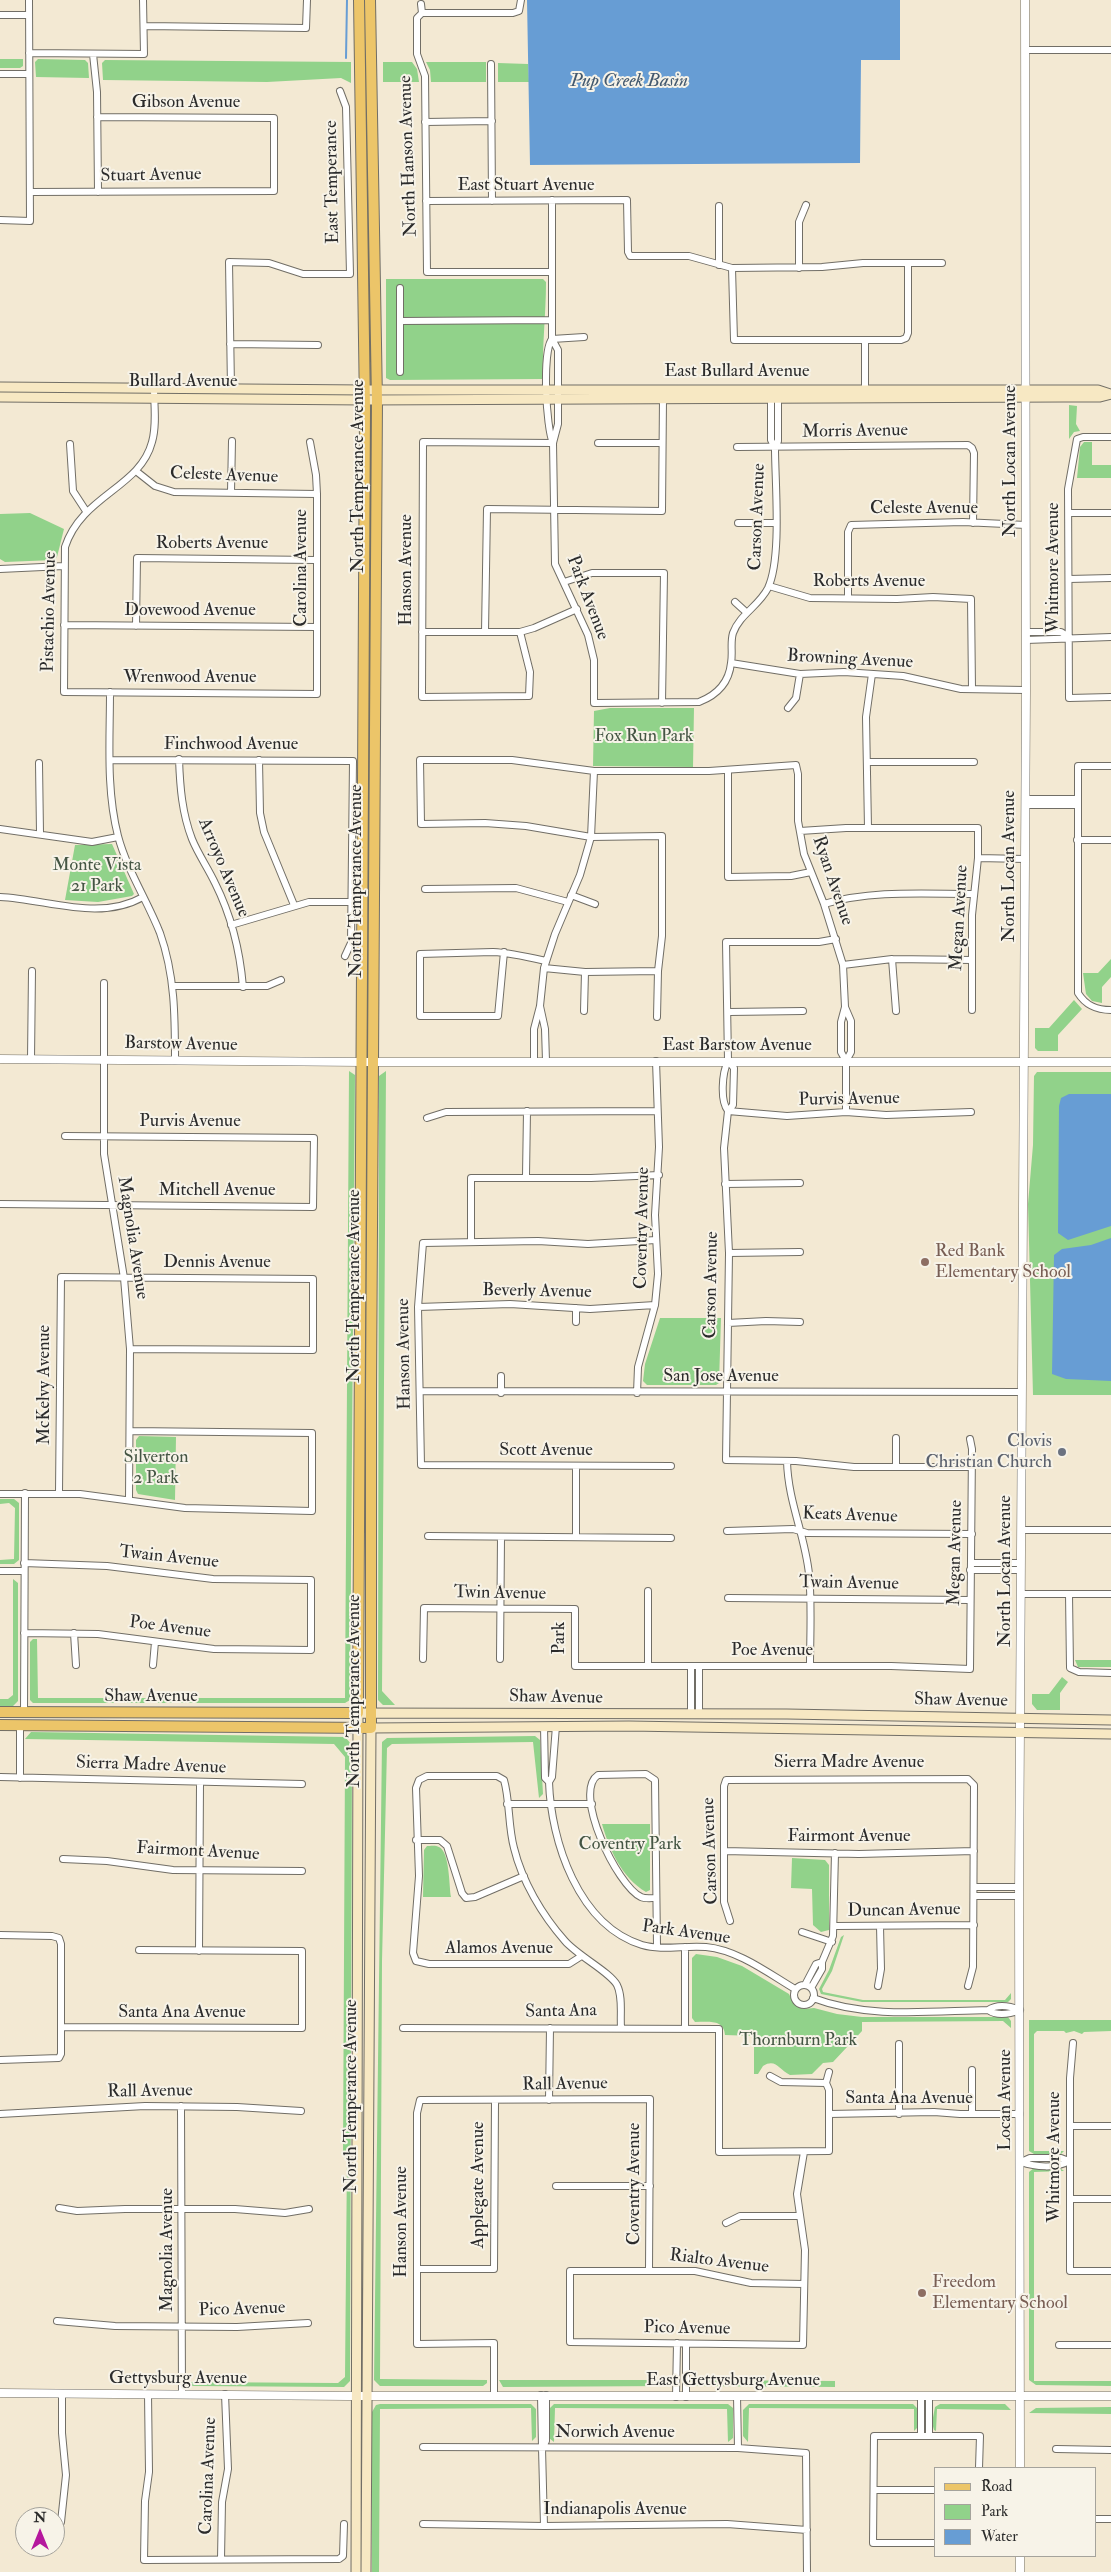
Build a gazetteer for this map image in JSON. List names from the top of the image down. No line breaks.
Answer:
{"streets":{"main road":["East Bullard Avenue","Bullard Avenue","North Temperance Avenue","Shaw Avenue"],"street":["Gibson Avenue","North Hanson Avenue","Stuart Avenue","East Temperance","East Stuart Avenue","Morris Avenue","North Locan Avenue","Celeste Avenue","Carson Avenue","Roberts Avenue","Carolina Avenue","Whitmore Avenue","Hanson Avenue","Park Avenue","Dovewood Avenue","Pistachio Avenue","Browning Avenue","Wrenwood Avenue","Finchwood Avenue","Arroyo Avenue","Ryan Avenue","Megan Avenue","Barstow Avenue","East Barstow Avenue","Purvis Avenue","Mitchell Avenue","Coventry Avenue","Magnolia Avenue","Dennis Avenue","Beverly Avenue","San Jose Avenue","McKelvy Avenue","Scott Avenue","Keats Avenue","Twain Avenue","Twin Avenue","Poe Avenue","Park","Sierra Madre Avenue","Fairmont Avenue","Duncan Avenue","Alamos Avenue","Santa Ana","Santa Ana Avenue","Rall Avenue","Locan Avenue","Applegate Avenue","Rialto Avenue","Pico Avenue","Gettysburg Avenue","East Gettysburg Avenue","Norwich Avenue","Indianapolis Avenue"]},"crossings":[["Gibson Avenue","Stuart Avenue"],["North Hanson Avenue","East Stuart Avenue"],["East Bullard Avenue","Bullard Avenue"],["East Bullard Avenue","North Locan Avenue"],["East Bullard Avenue","North Temperance Avenue"],["East Bullard Avenue","Carson Avenue"],["East Bullard Avenue","Park Avenue"],["Bullard Avenue","North Temperance Avenue"],["Bullard Avenue","Pistachio Avenue"],["Morris Avenue","Celeste Avenue"],["Morris Avenue","Carson Avenue"],["North Locan Avenue","Celeste Avenue"],["North Locan Avenue","Browning Avenue"],["North Locan Avenue","East Barstow Avenue"],["North Locan Avenue","San Jose Avenue"],["North Locan Avenue","Shaw Avenue"],["North Locan Avenue","Locan Avenue"],["Celeste Avenue","Roberts Avenue"],["Celeste Avenue","Carolina Avenue"],["Celeste Avenue","Pistachio Avenue"],["North Temperance Avenue","Barstow Avenue"],["North Temperance Avenue","East Barstow Avenue"],["North Temperance Avenue","Shaw Avenue"],["North Temperance Avenue","Gettysburg Avenue"],["North Temperance Avenue","East Gettysburg Avenue"],["Carson Avenue","Roberts Avenue"],["Carson Avenue","Park Avenue"],["Carson Avenue","Browning Avenue"],["Carson Avenue","Ryan Avenue"],["Carson Avenue","East Barstow Avenue"],["Carson Avenue","Purvis Avenue"],["Carson Avenue","San Jose Avenue"],["Carson Avenue","Sierra Madre Avenue"],["Carson Avenue","Fairmont Avenue"],["Roberts Avenue","Carolina Avenue"],["Roberts Avenue","Dovewood Avenue"],["Roberts Avenue","Browning Avenue"],["Carolina Avenue","Dovewood Avenue"],["Carolina Avenue","Wrenwood Avenue"],["Carolina Avenue","Gettysburg Avenue"],["Hanson Avenue","Park Avenue"],["Hanson Avenue","Beverly Avenue"],["Hanson Avenue","San Jose Avenue"],["Hanson Avenue","Scott Avenue"],["Hanson Avenue","Rall Avenue"],["Hanson Avenue","Applegate Avenue"],["Hanson Avenue","East Gettysburg Avenue"],["Park Avenue","Shaw Avenue"],["Dovewood Avenue","Pistachio Avenue"],["Pistachio Avenue","Wrenwood Avenue"],["Finchwood Avenue","Arroyo Avenue"],["Ryan Avenue","East Barstow Avenue"],["Megan Avenue","Keats Avenue"],["Megan Avenue","Twain Avenue"],["Megan Avenue","Poe Avenue"],["Barstow Avenue","East Barstow Avenue"],["Barstow Avenue","Magnolia Avenue"],["East Barstow Avenue","Coventry Avenue"],["Purvis Avenue","Mitchell Avenue"],["Purvis Avenue","Magnolia Avenue"],["Mitchell Avenue","Magnolia Avenue"],["Coventry Avenue","Beverly Avenue"],["Coventry Avenue","San Jose Avenue"],["Coventry Avenue","Rall Avenue"],["Coventry Avenue","Rialto Avenue"],["Magnolia Avenue","Dennis Avenue"],["Magnolia Avenue","Rall Avenue"],["Magnolia Avenue","Pico Avenue"],["Magnolia Avenue","Gettysburg Avenue"],["Dennis Avenue","McKelvy Avenue"],["Twain Avenue","Poe Avenue"],["Twin Avenue","Park"],["Poe Avenue","Park"],["Shaw Avenue","Locan Avenue"],["Sierra Madre Avenue","Fairmont Avenue"],["Duncan Avenue","Locan Avenue"],["Santa Ana Avenue","Locan Avenue"],["Rall Avenue","Applegate Avenue"],["Locan Avenue","East Gettysburg Avenue"],["Rialto Avenue","Pico Avenue"],["Gettysburg Avenue","East Gettysburg Avenue"],["Norwich Avenue","Indianapolis Avenue"]],"water":["Pup Creek Basin"],"parks":["Fox Run Park","Monte Vista 21 Park","Silverton 2 Park","Coventry Park","Thornburn Park"],"places":["Red Bank Elementary School","Clovis Christian Church","Freedom Elementary School"],"legend":["Road","Park","Water"],"north":"top"}
